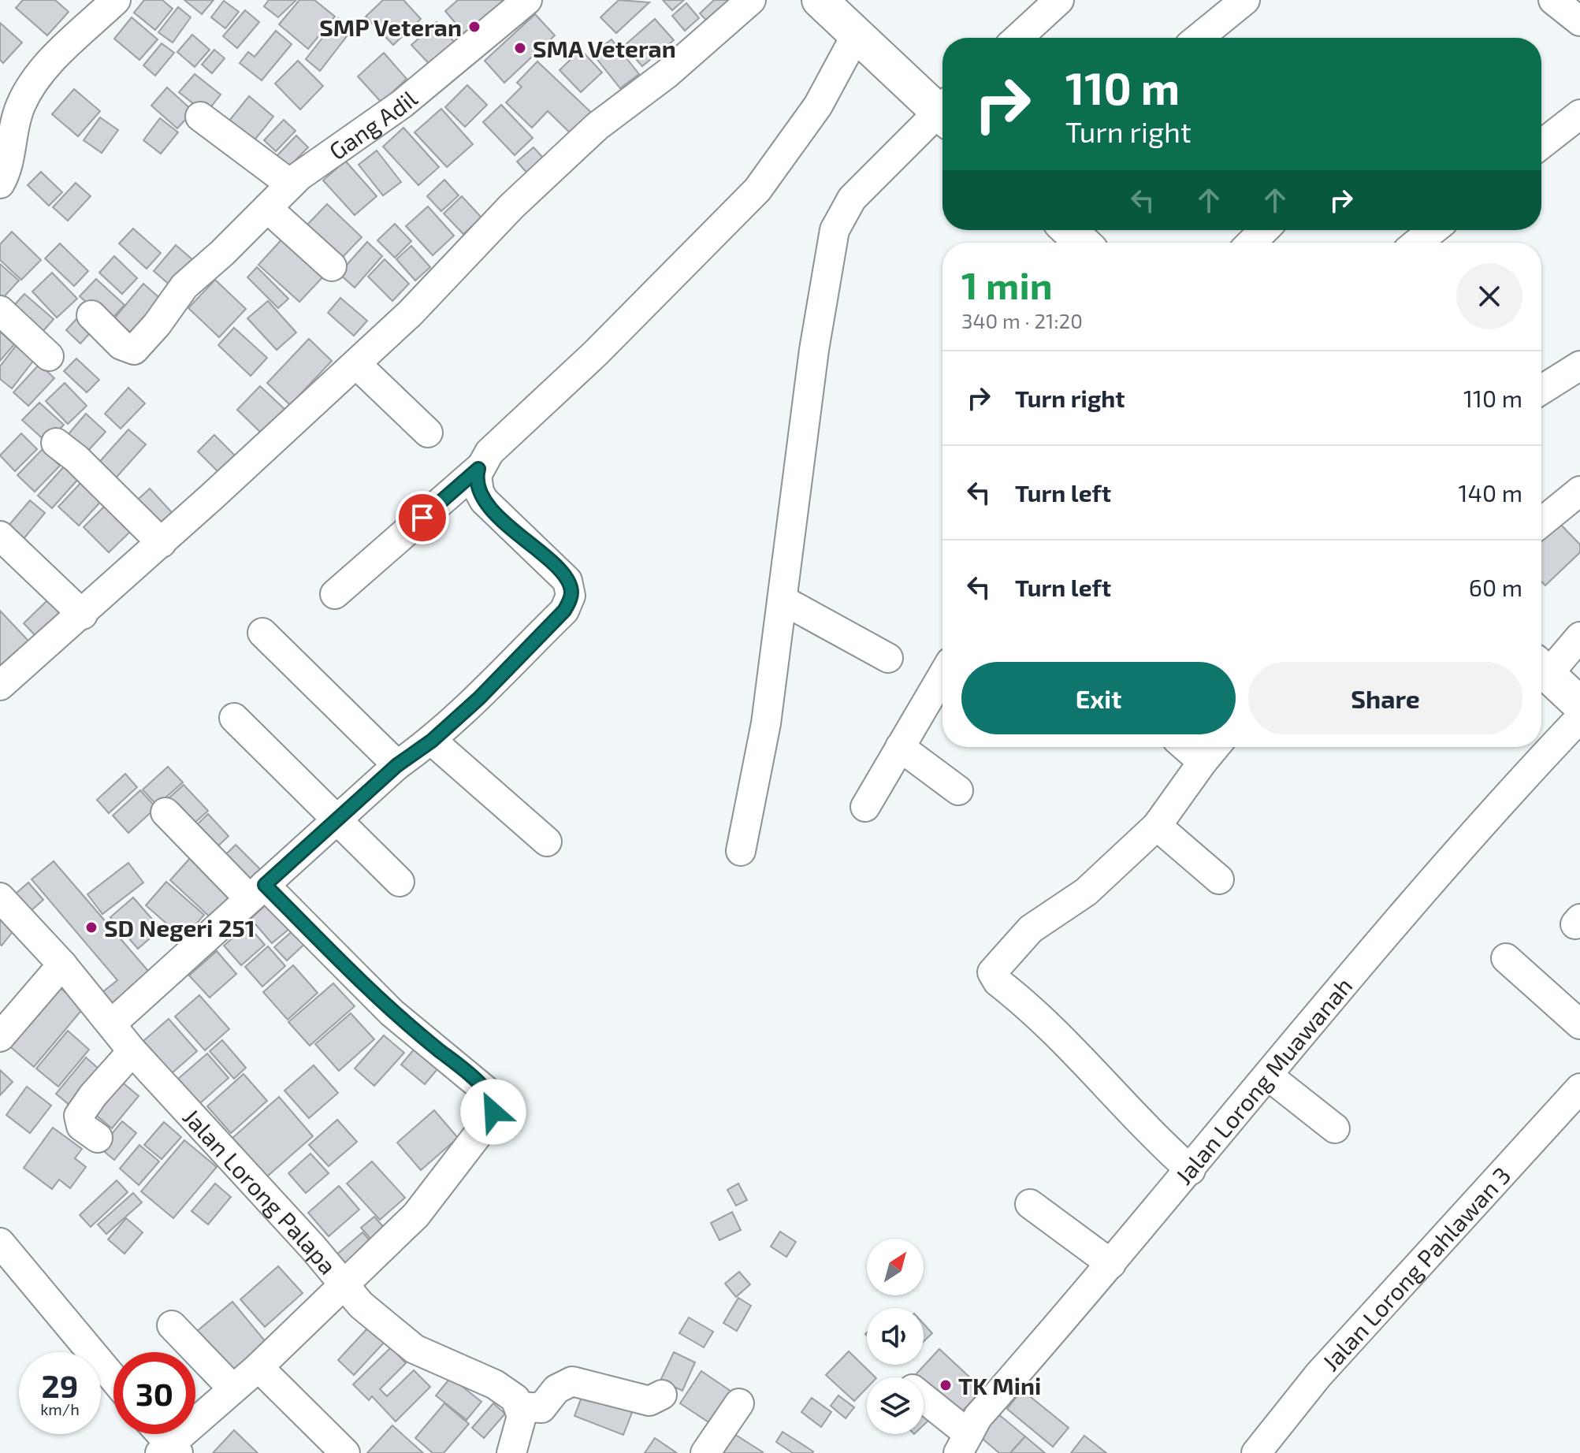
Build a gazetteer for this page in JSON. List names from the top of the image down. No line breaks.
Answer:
{"streets":{"street":["Gang Adil","Jalan Lorong Muawanah","Jalan Lorong Palapa","Jalan Lorong Pahlawan 3"]},"places":["SMP Veteran","SMA Veteran","SD Negeri 251","TK Mini"],"north":"top right","page":{"turn":["110 m","Turn right"],"heading":["1 min","340 m · 21:20"],"list":[{"name":"Turn right","value":"110 m"},{"name":"Turn left","value":"140 m"},{"name":"Turn left","value":"60 m"}],"buttons":["Exit","Share"],"speed":"29 km/h","limit":"30"}}
